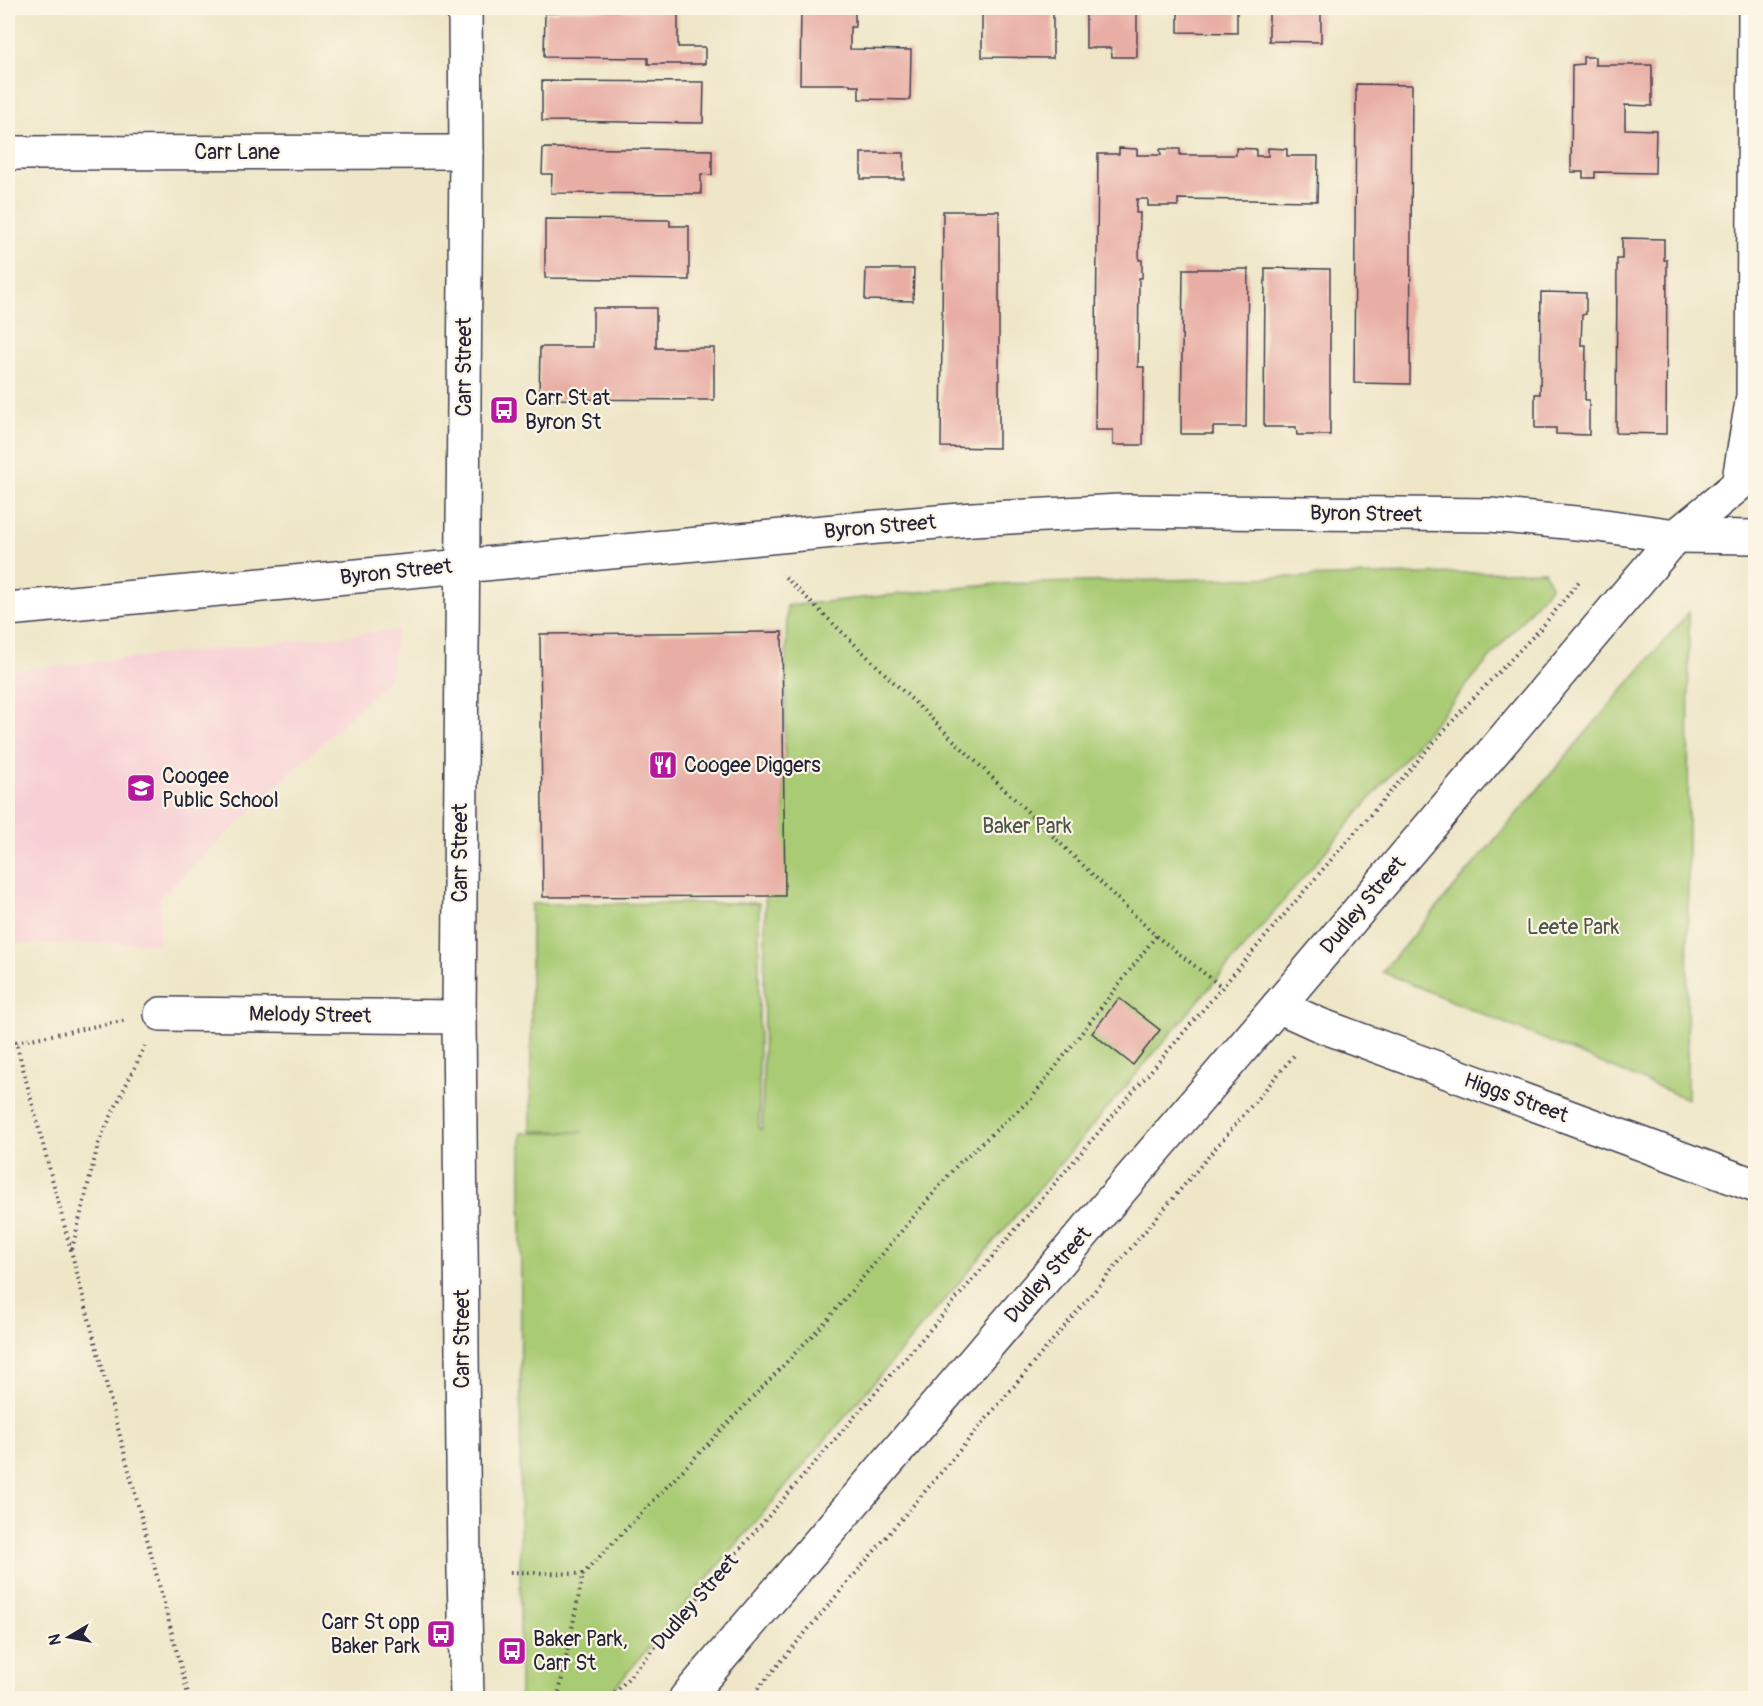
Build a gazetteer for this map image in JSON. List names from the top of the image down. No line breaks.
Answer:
{"streets":{"street":["Carr Lane","Carr Street","Byron Street","Dudley Street","Melody Street","Higgs Street"]},"crossings":[["Carr Lane","Carr Street"],["Carr Street","Byron Street"],["Carr Street","Melody Street"],["Byron Street","Dudley Street"],["Dudley Street","Higgs Street"]],"parks":["Baker Park","Leete Park"],"places":{"bus stop":["Carr St at Byron St","Carr St opp Baker Park","Baker Park, Carr St"],"restaurant":["Coogee Diggers"],"school or university":["Coogee Public School"]},"north":"left"}
